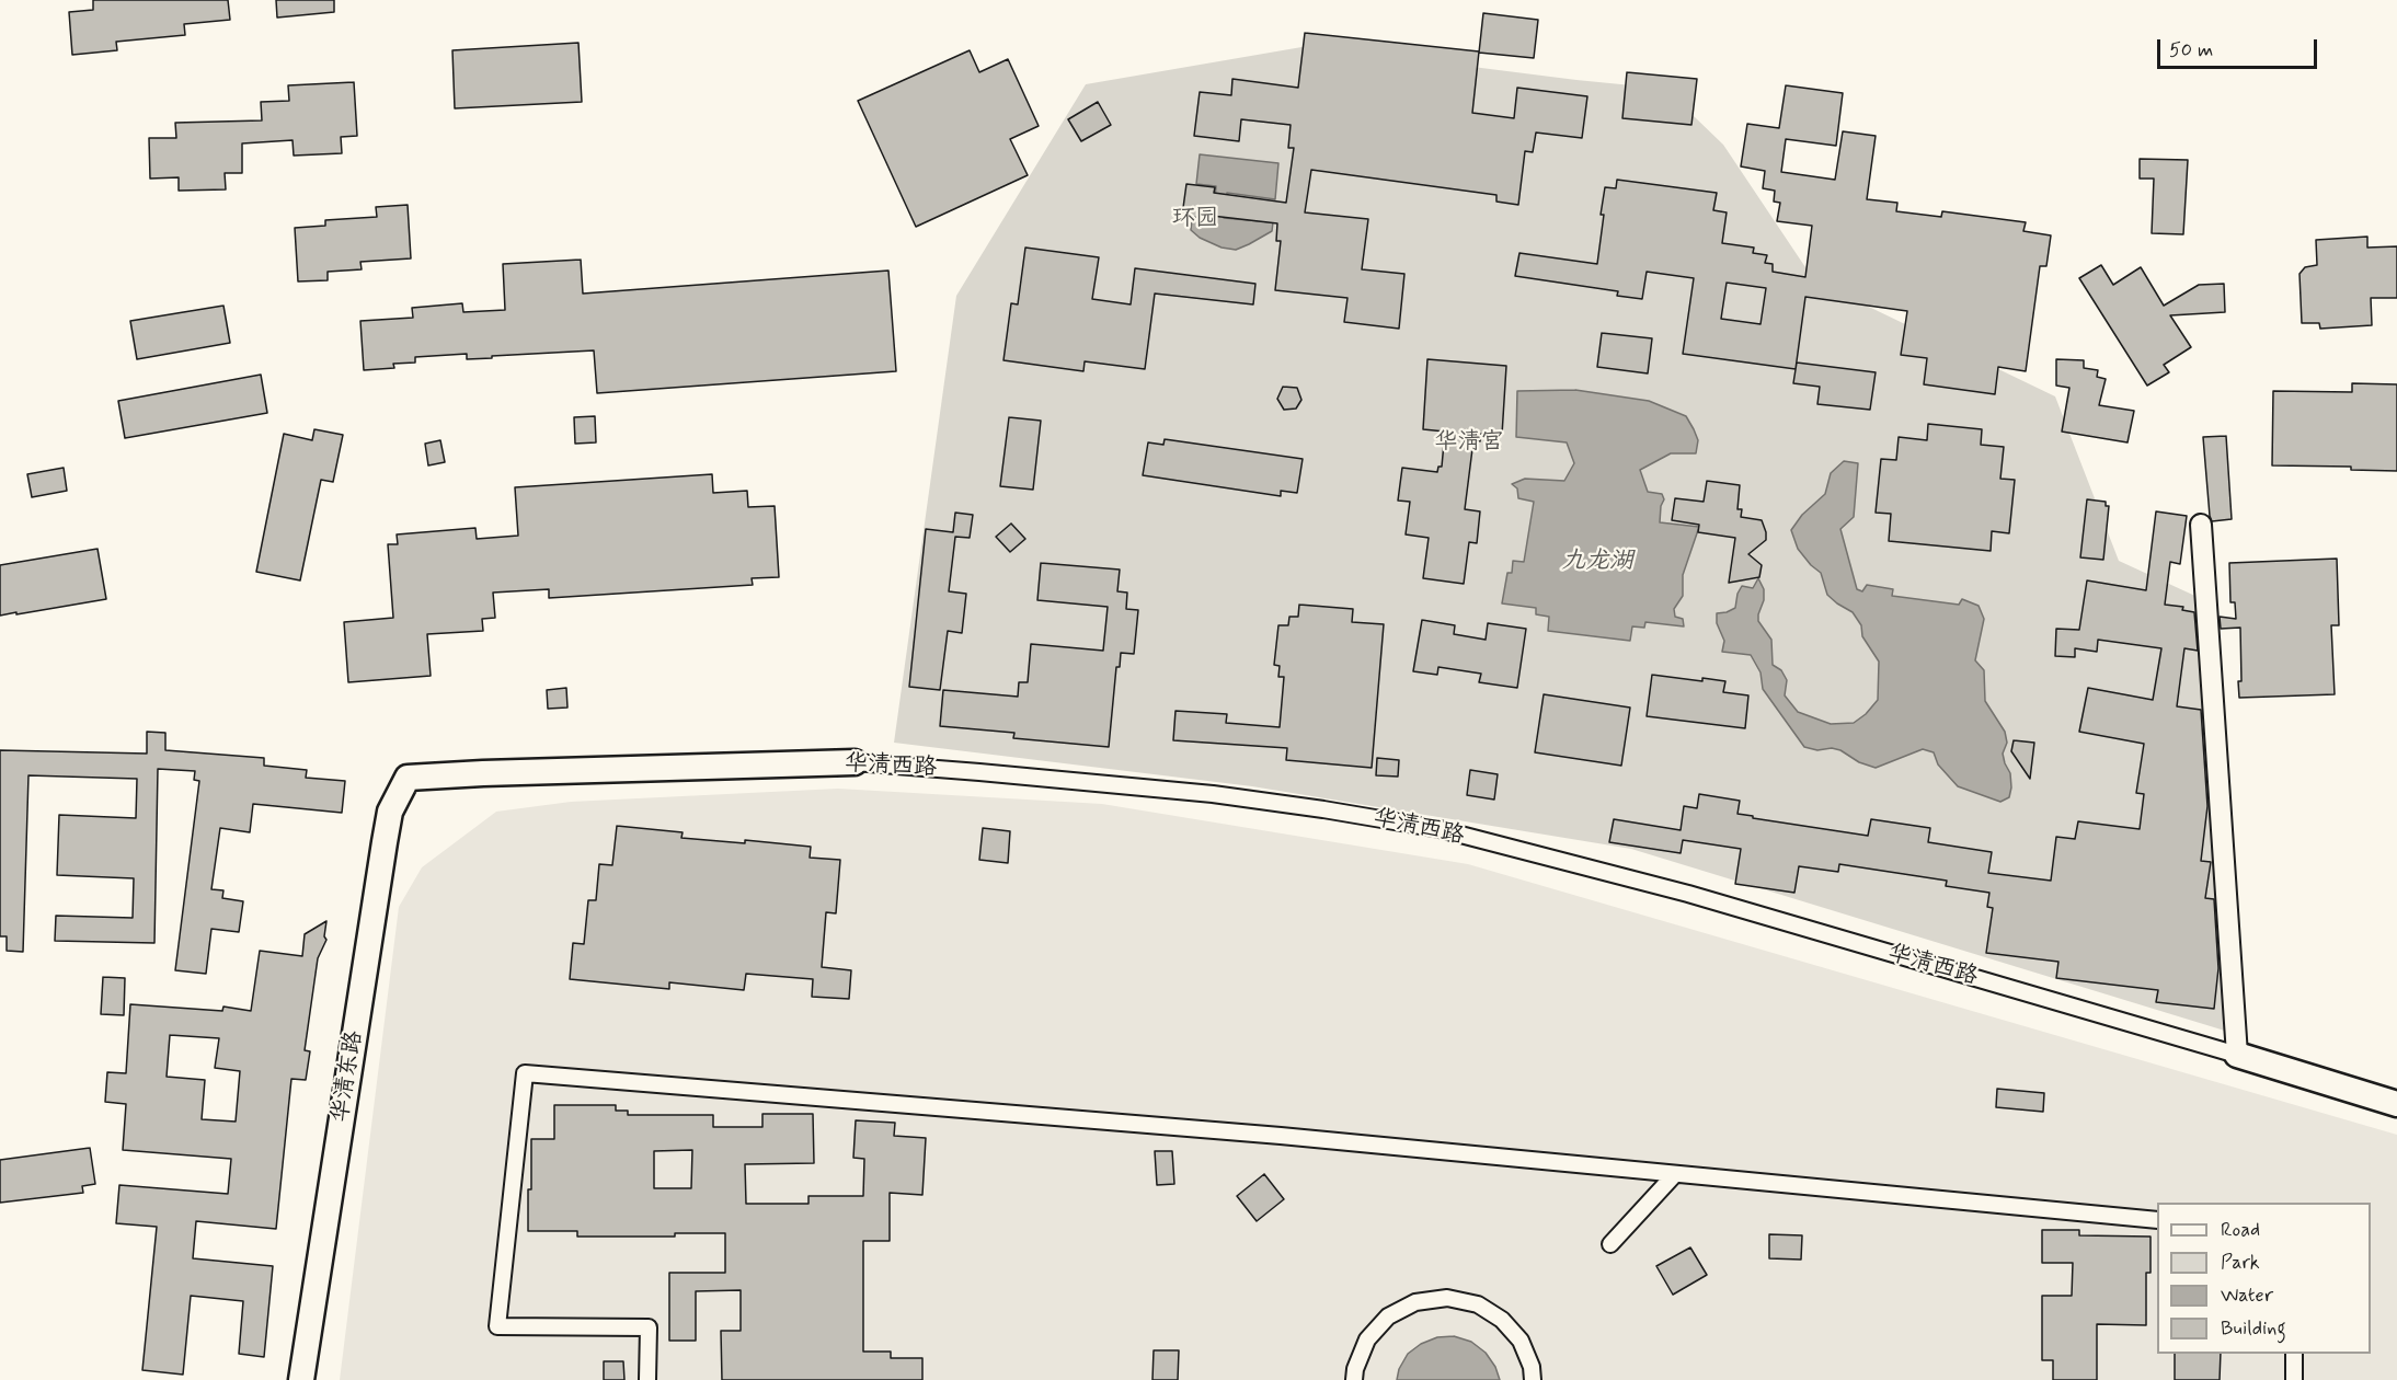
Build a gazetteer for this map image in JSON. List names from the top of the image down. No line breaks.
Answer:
{"streets":{"street":["华清西路","华清东路"]},"crossings":[["华清西路","华清东路"]],"water":["九龙湖"],"parks":["环园","华清宫"],"legend":["Road","Park","Water","Building"],"scale_bar":"50 m"}
